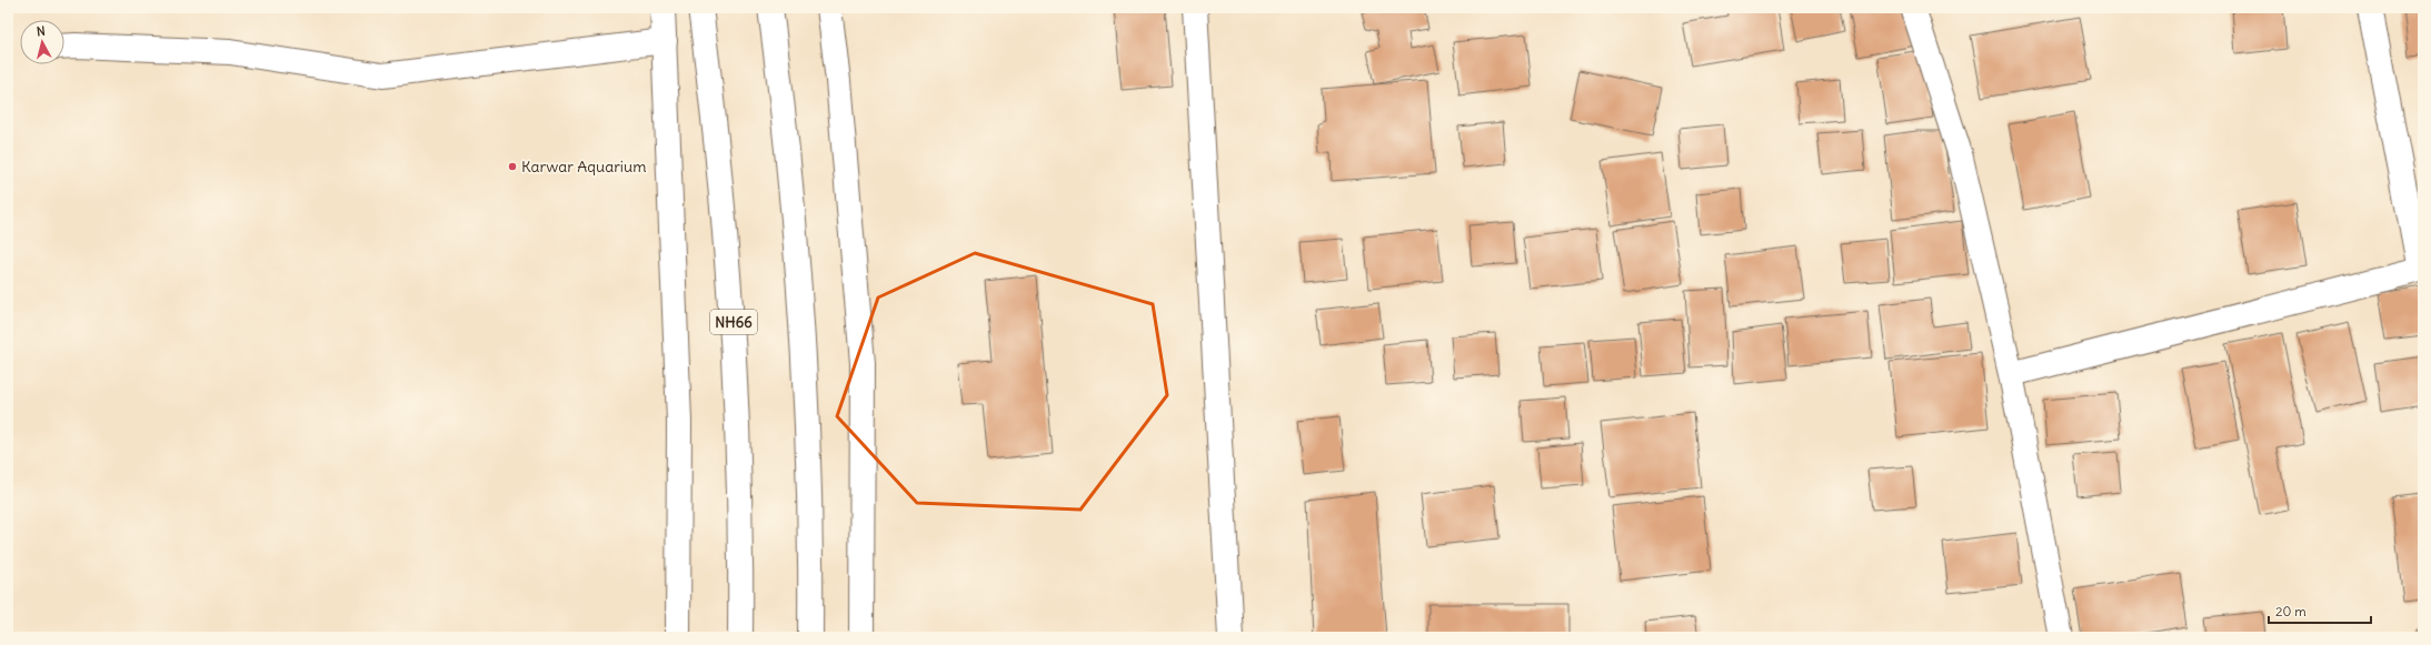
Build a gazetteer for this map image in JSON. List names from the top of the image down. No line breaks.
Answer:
{"streets":{"main road":["NH66"]},"places":["Karwar Aquarium"],"scale_bar":"20 m","north":"top"}
